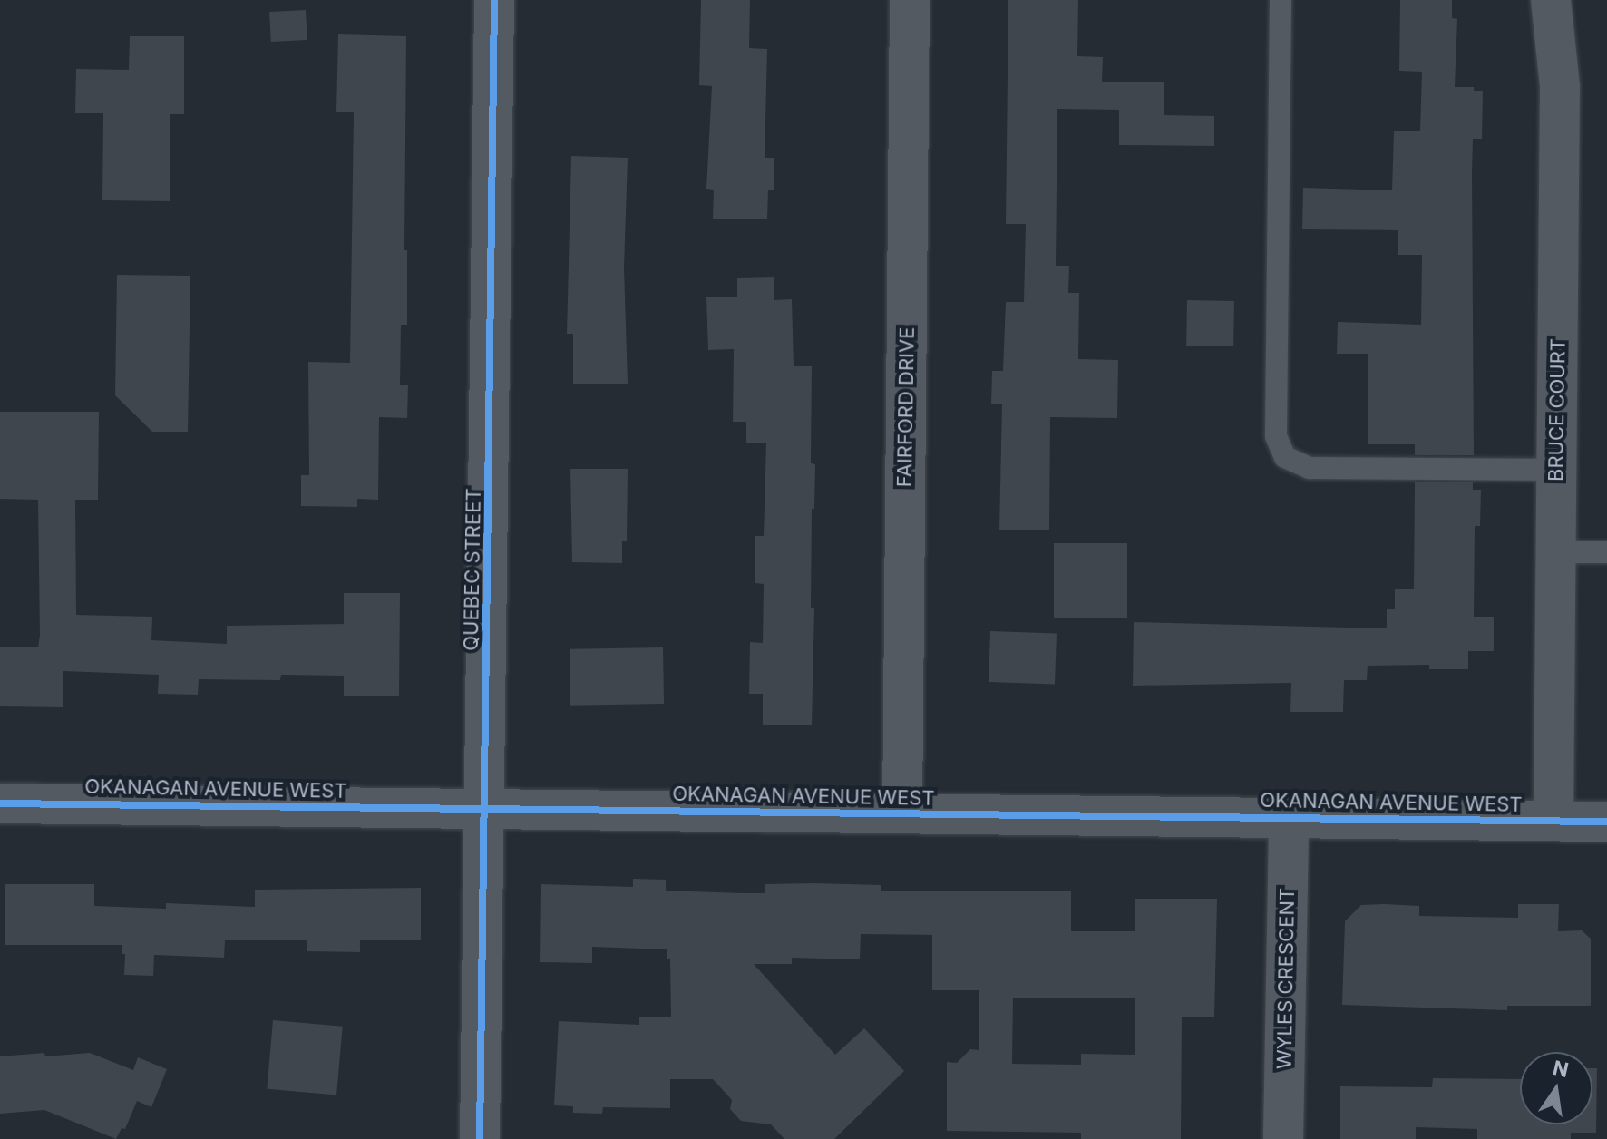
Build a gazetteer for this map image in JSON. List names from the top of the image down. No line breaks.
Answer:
{"streets":{"street":["FAIRFORD DRIVE","BRUCE COURT","QUEBEC STREET","OKANAGAN AVENUE WEST","WYLES CRESCENT"]},"crossings":[["FAIRFORD DRIVE","OKANAGAN AVENUE WEST"],["BRUCE COURT","OKANAGAN AVENUE WEST"],["QUEBEC STREET","OKANAGAN AVENUE WEST"],["OKANAGAN AVENUE WEST","WYLES CRESCENT"]],"north":"top"}
